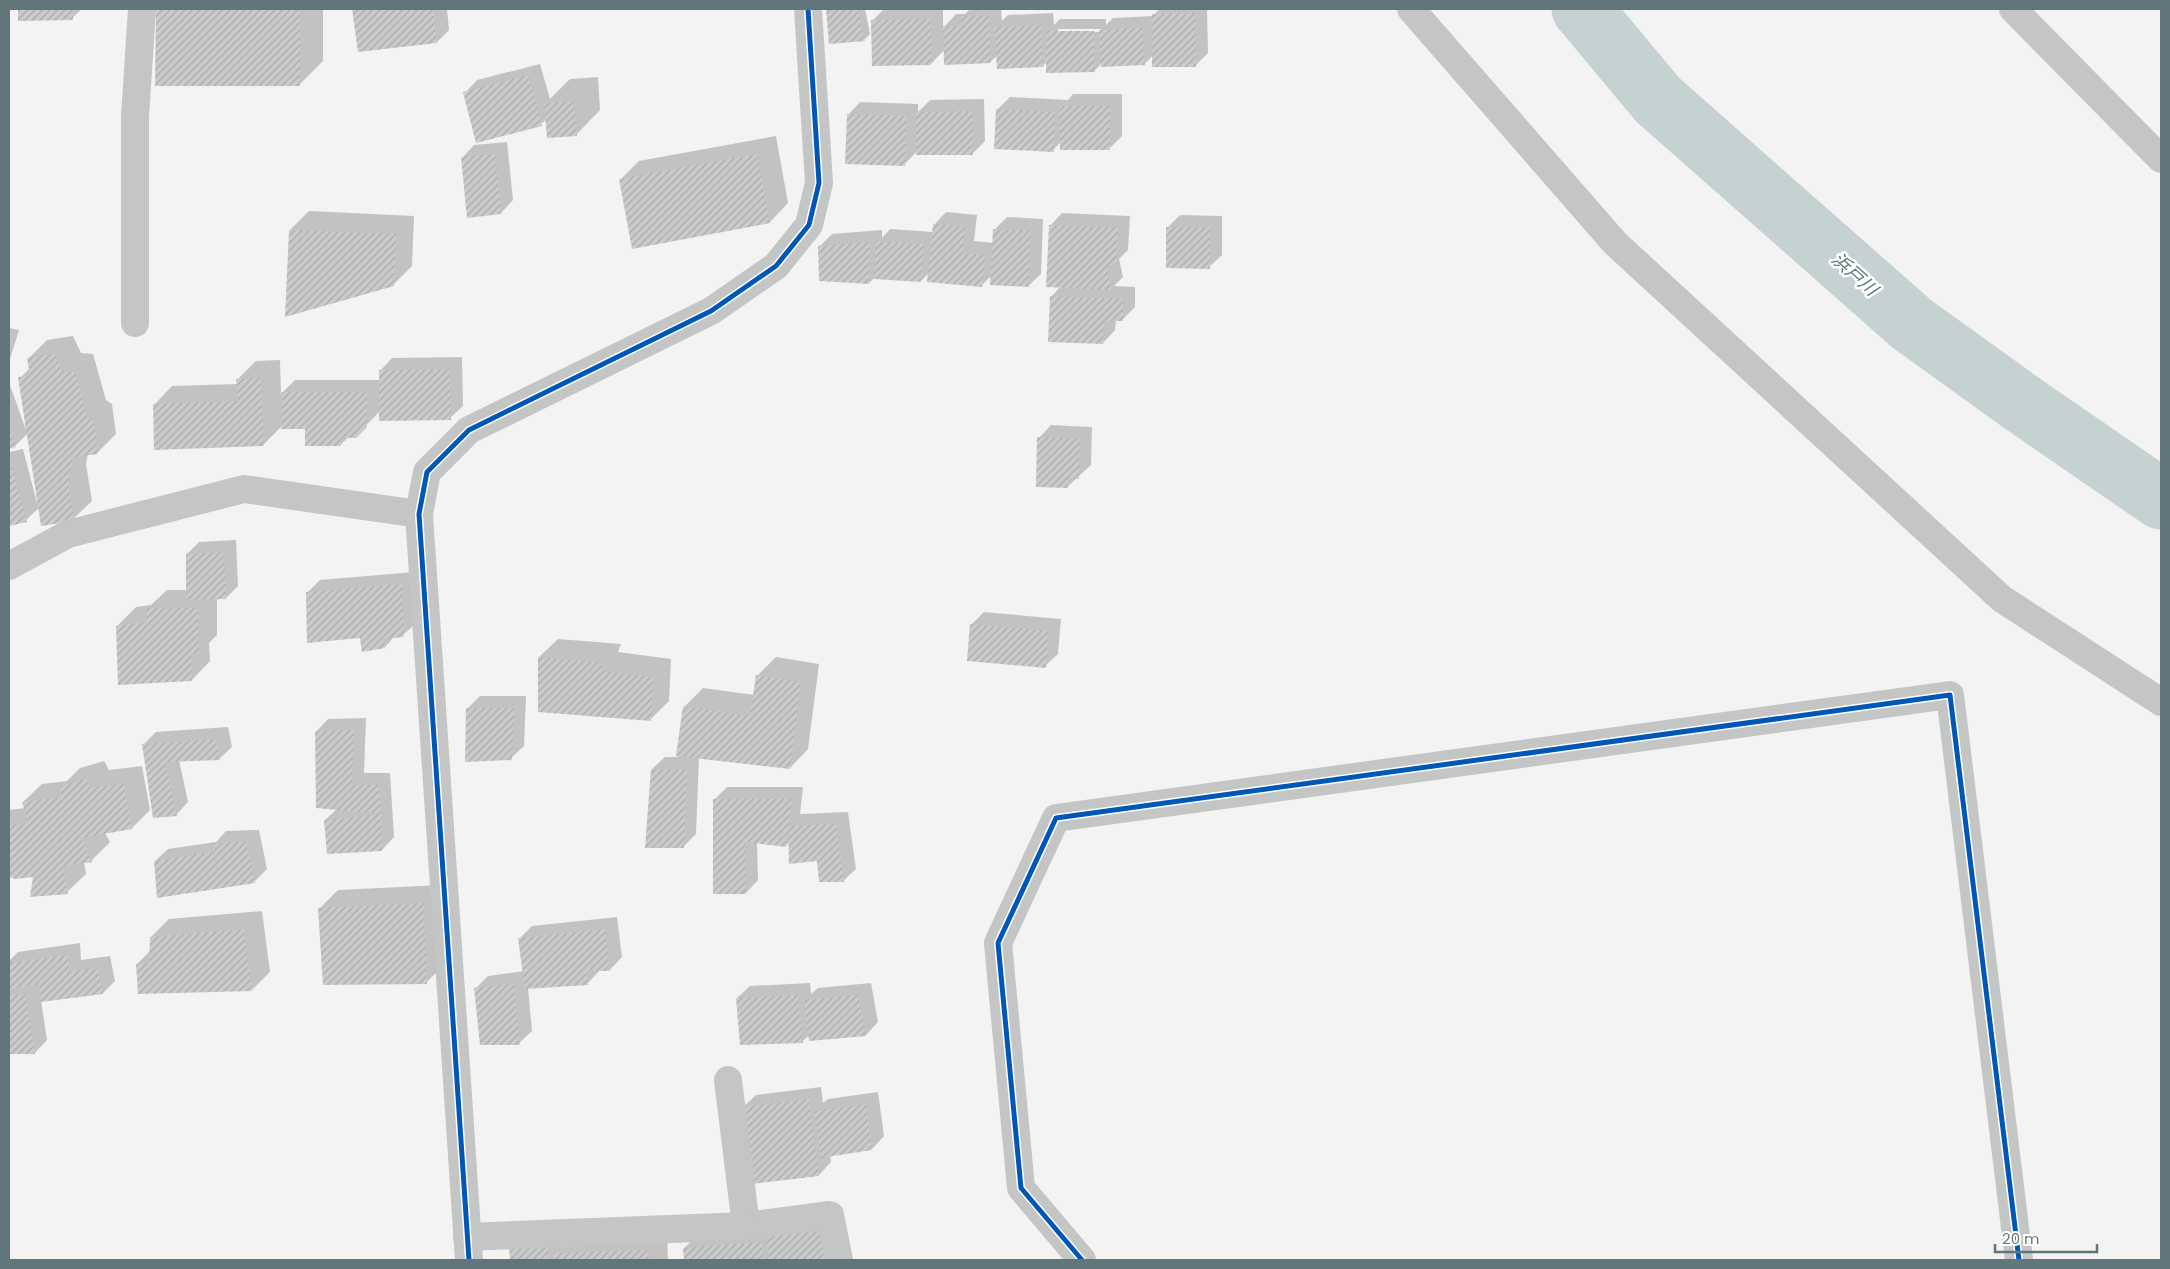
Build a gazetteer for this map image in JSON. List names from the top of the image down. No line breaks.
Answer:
{"water":["浜戸川"],"scale_bar":"20 m"}
